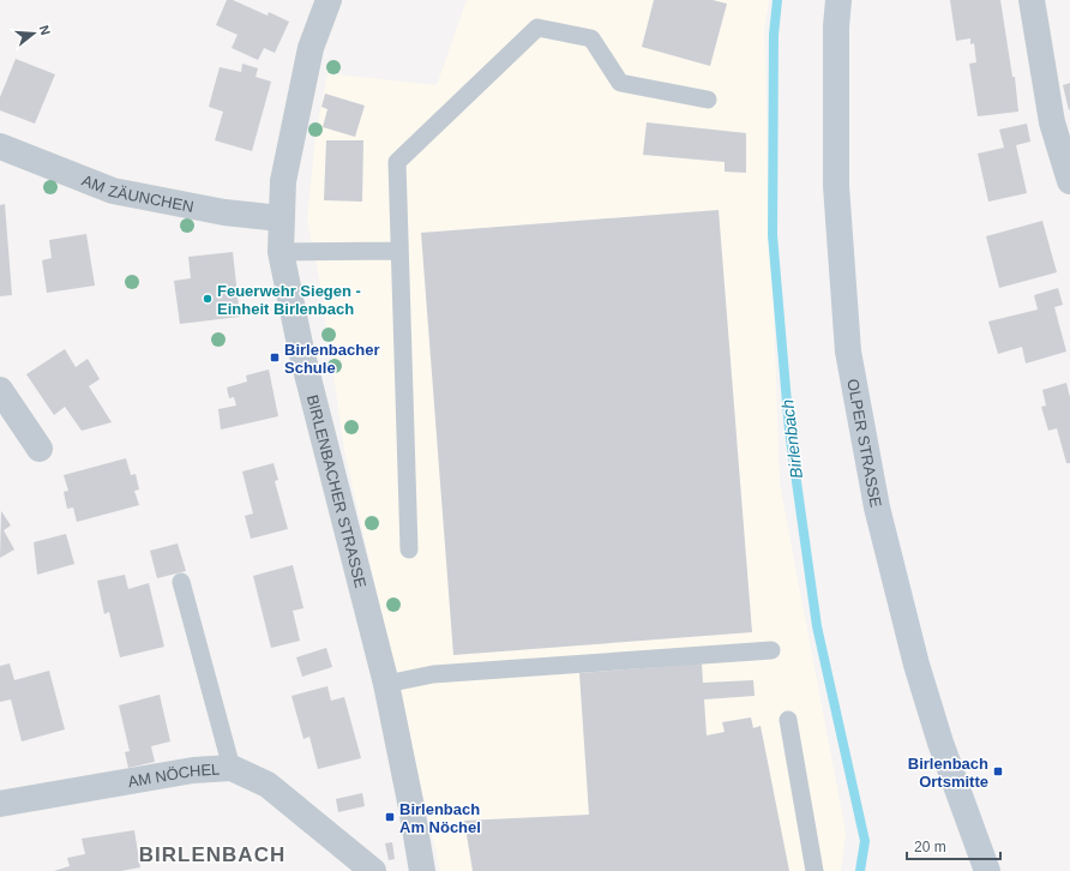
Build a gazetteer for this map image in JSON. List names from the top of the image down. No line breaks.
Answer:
{"streets":{"main road":["OLPER STRASSE"],"street":["AM ZÄUNCHEN","BIRLENBACHER STRASSE","AM NÖCHEL"]},"crossings":[["AM ZÄUNCHEN","BIRLENBACHER STRASSE"]],"districts":["BIRLENBACH"],"water":["Birlenbach"],"places":{"other":["Feuerwehr Siegen - Einheit Birlenbach"],"transit":["Birlenbacher Schule","Birlenbach Ortsmitte","Birlenbach Am Nöchel"]},"scale_bar":"20 m","north":"right"}
